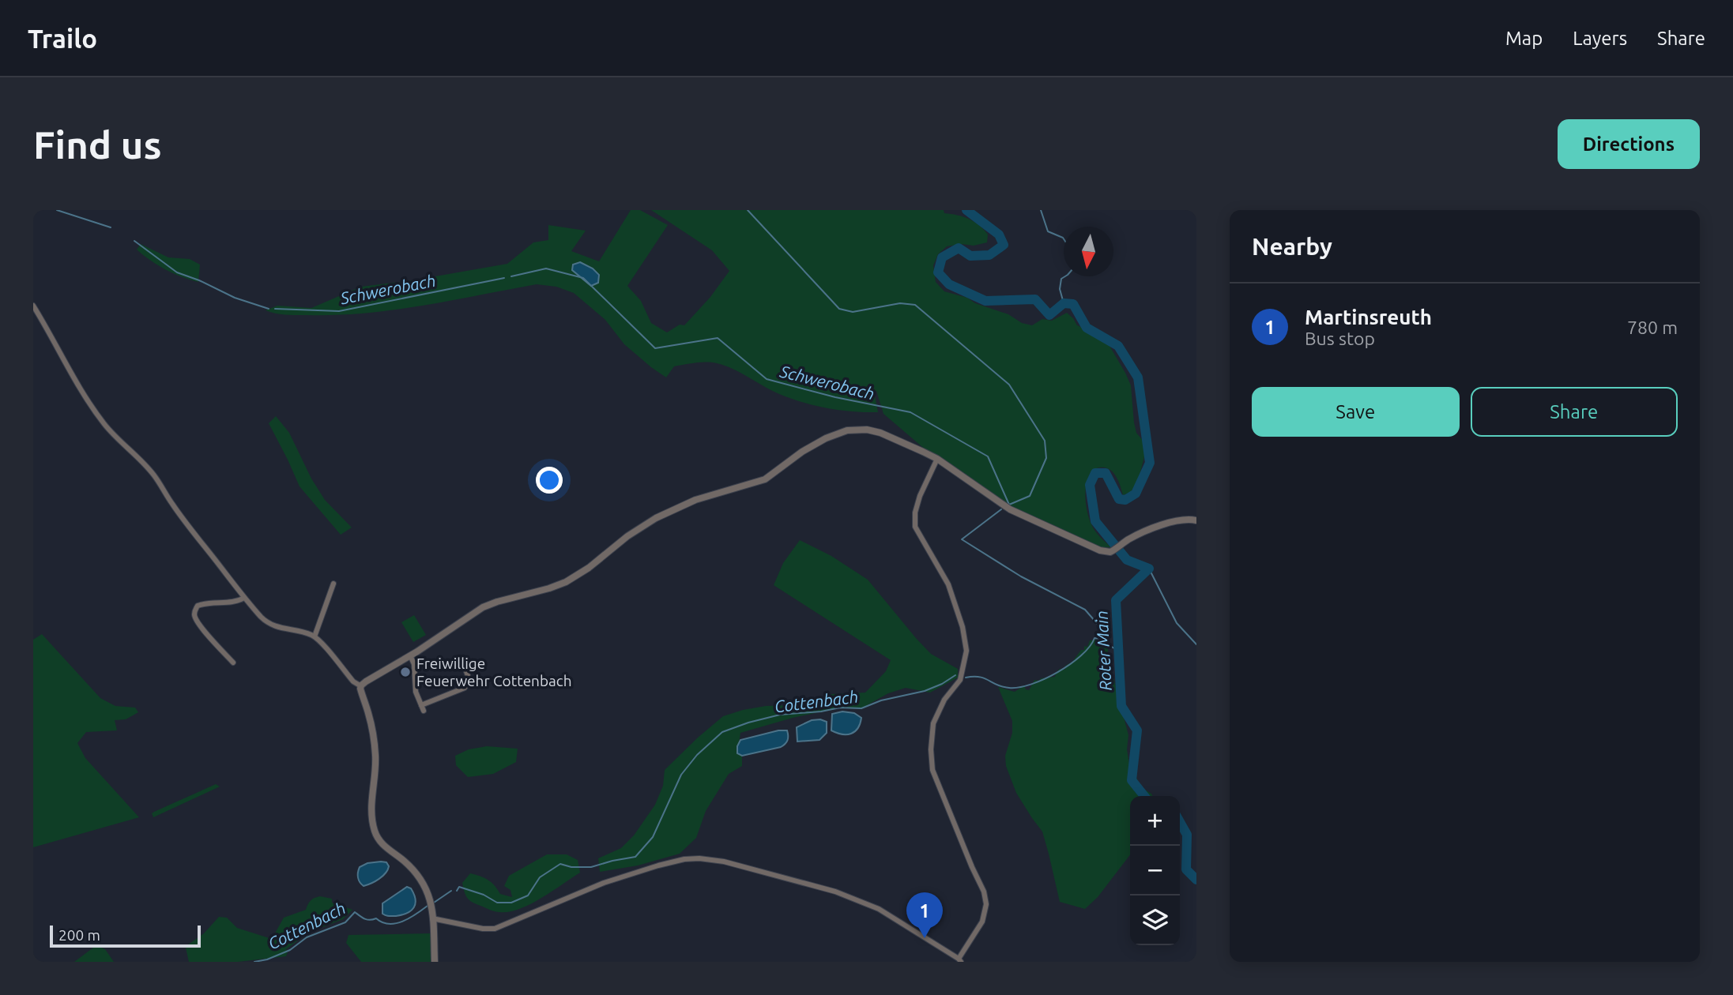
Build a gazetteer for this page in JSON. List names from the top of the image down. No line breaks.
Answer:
{"water":["Schwerobach","Roter Main","Cottenbach"],"places":["Freiwillige Feuerwehr Cottenbach"],"scale_bar":"200 m","north":"bottom","page":{"header":"Trailo","nav":["Map","Layers","Share"],"buttons":["Directions",["Save","Share"]],"title":"Find us","heading":"Nearby","list":[{"mark":"1","name":"Martinsreuth","note":"Bus stop","value":"780 m"}],"map_buttons":["+","−"],"pins":"1","scale":"200 m"}}
